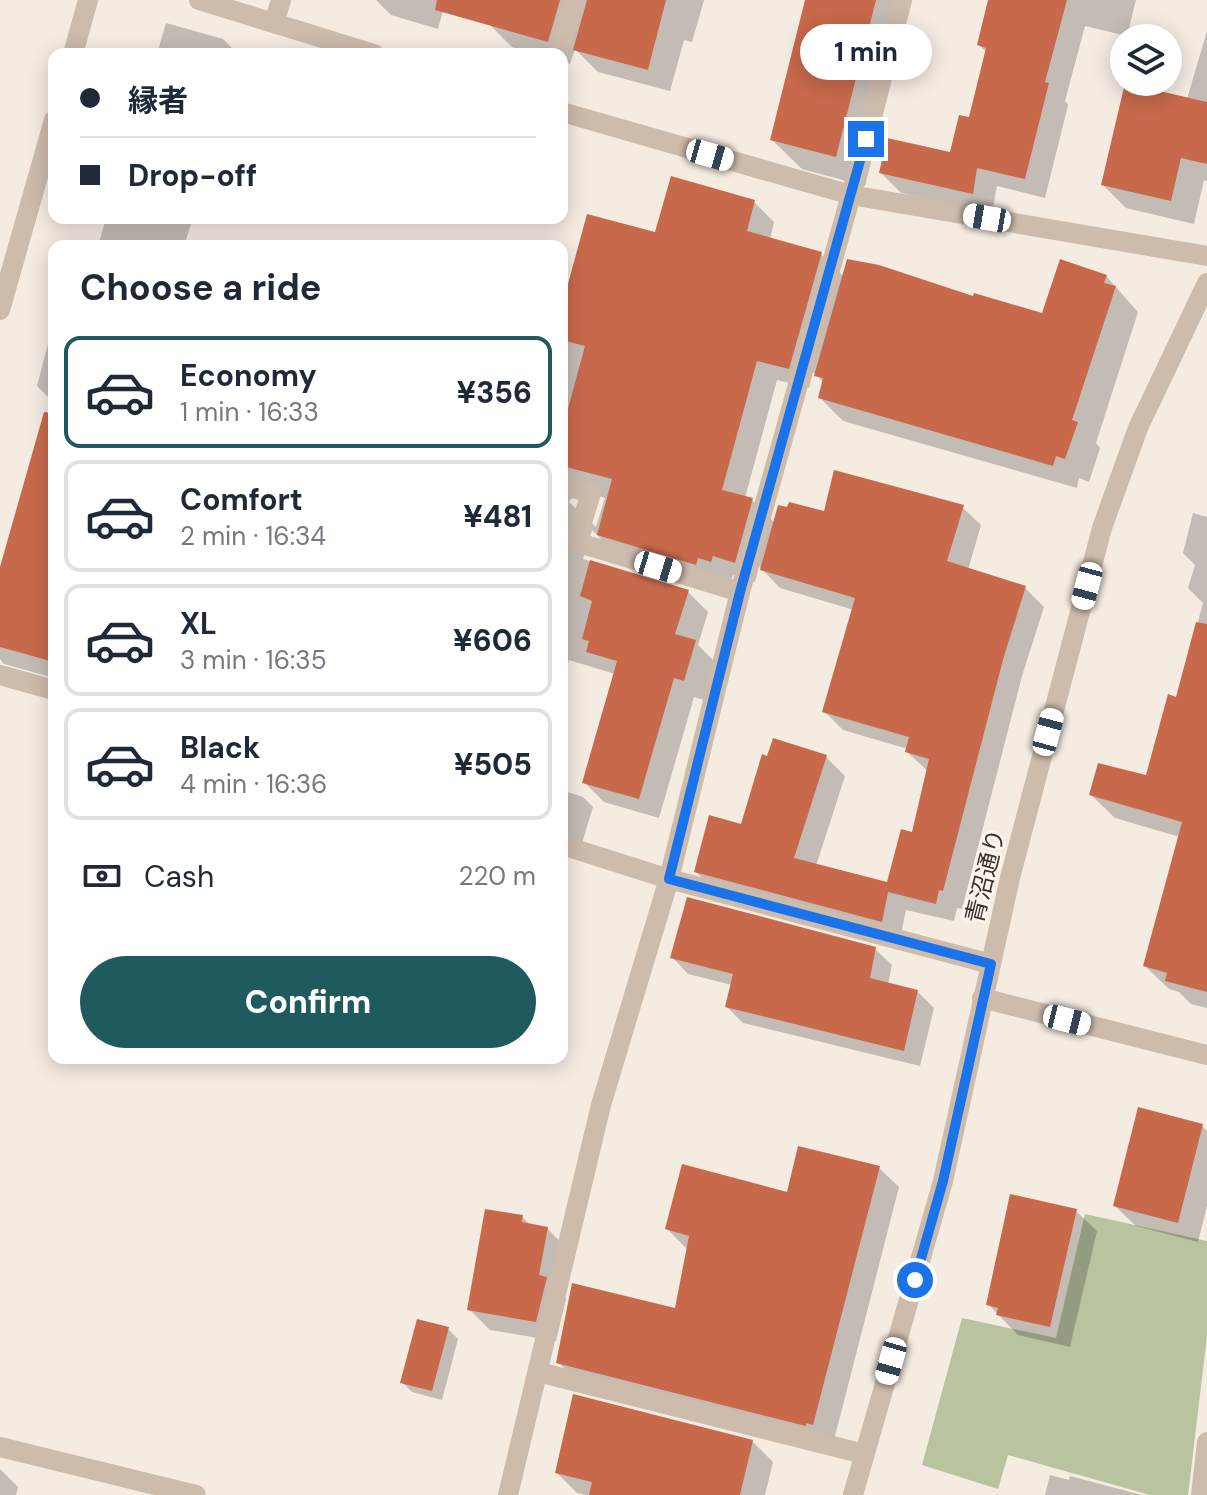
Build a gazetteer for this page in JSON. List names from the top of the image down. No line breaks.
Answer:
{"streets":{"street":["青沼通り"]},"page":{"bubble":"1 min","banner":["縁者","Drop-off"],"heading":"Choose a ride","list":[{"name":"Economy","note":"1 min · 16:33","value":"¥356"},{"name":"Comfort","note":"2 min · 16:34","value":"¥481"},{"name":"XL","note":"3 min · 16:35","value":"¥606"},{"name":"Black","note":"4 min · 16:36","value":"¥505"}],"pay":["Cash","220 m"],"buttons":"Confirm"}}
